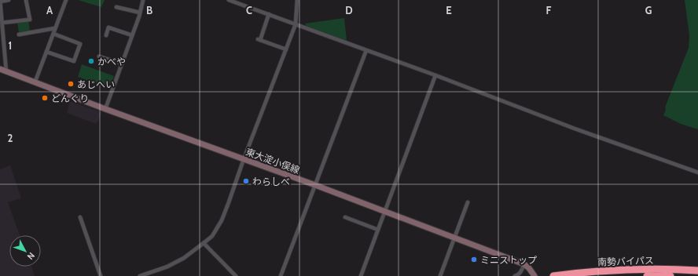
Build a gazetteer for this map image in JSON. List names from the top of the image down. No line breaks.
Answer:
{"streets":{"highway":["南勢バイパス"],"main road":["東大淀小俣線"]},"places":["かべや","あじへい","どんぐり","わらしべ","ミニストップ"],"north":"bottom right","grid":{"columns":["A","B","C","D","E","F","G"],"rows":["1","2"]}}
